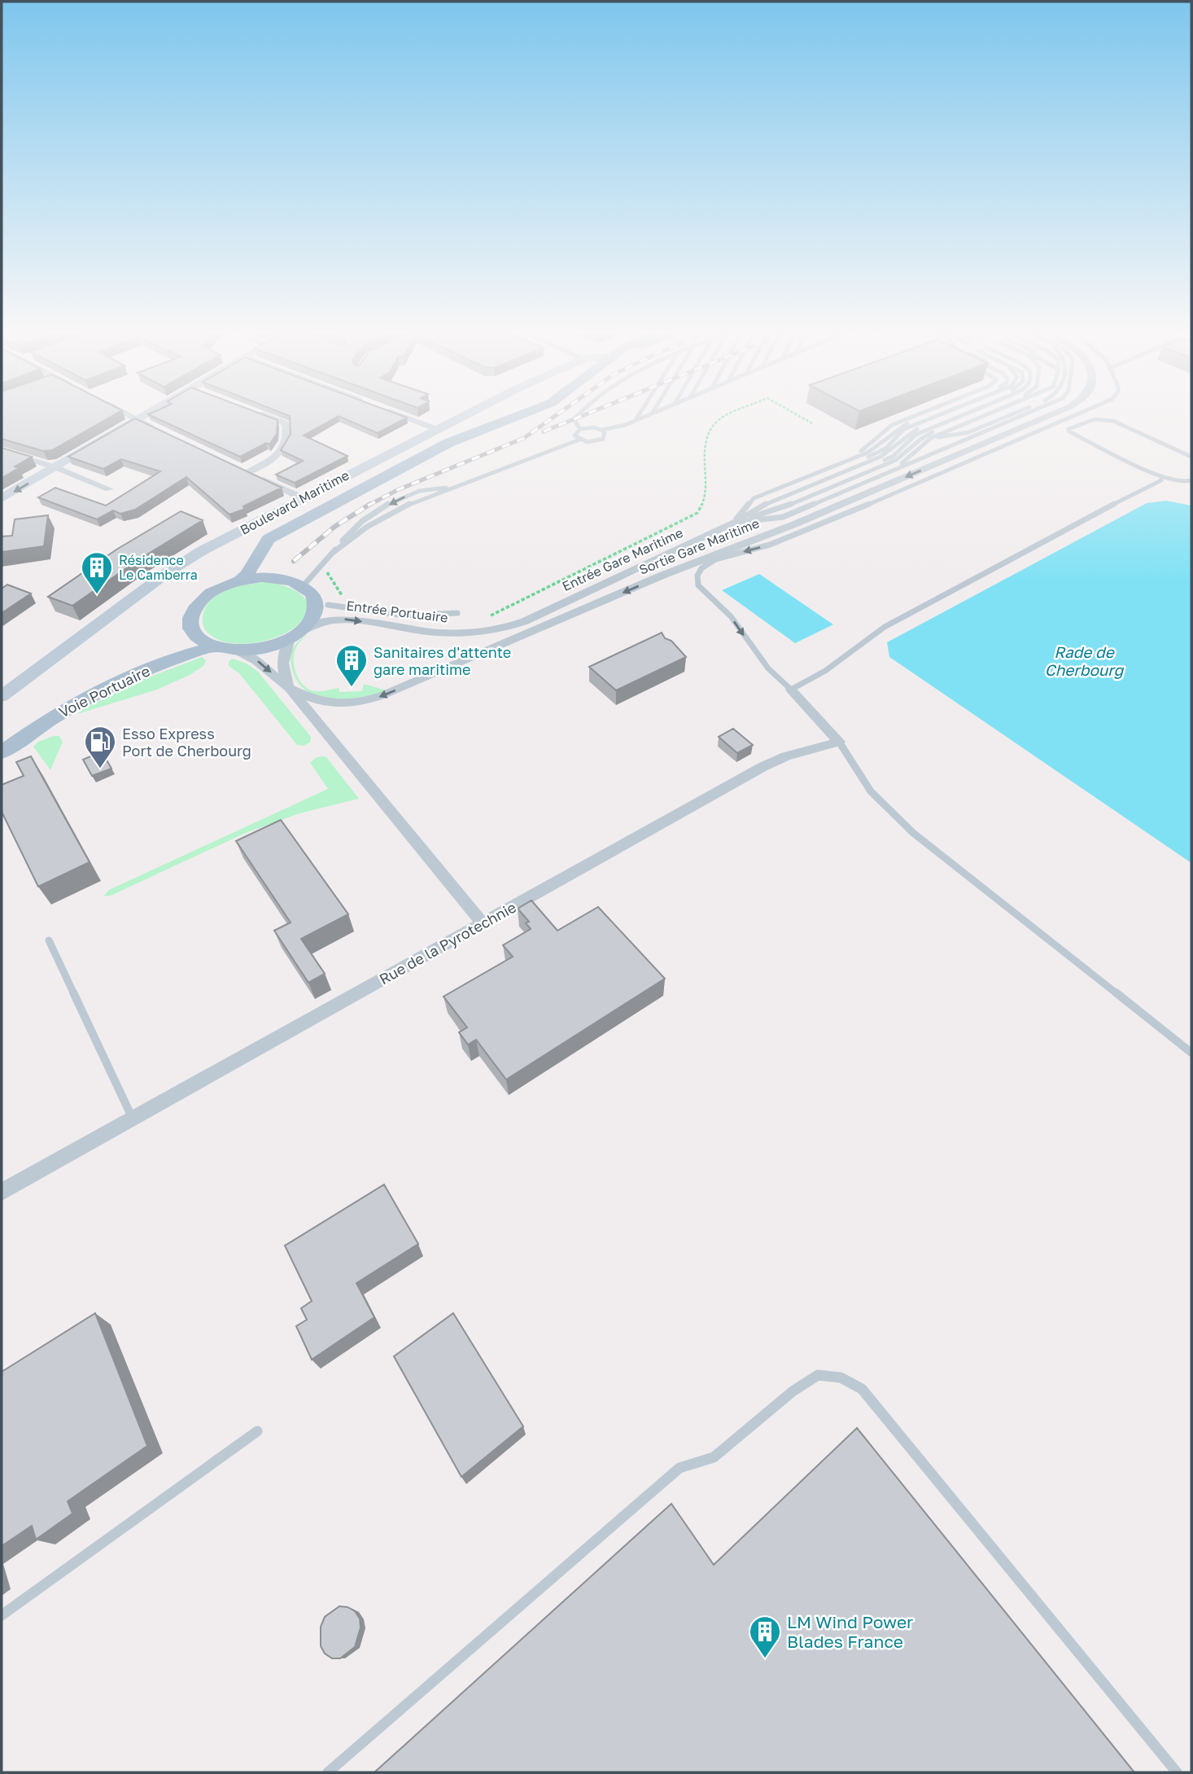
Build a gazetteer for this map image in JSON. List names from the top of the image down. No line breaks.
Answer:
{"streets":{"main road":["Voie Portuaire"],"street":["Boulevard Maritime","Sortie Gare Maritime","Entrée Gare Maritime","Entrée Portuaire","Rue de la Pyrotechnie"]},"crossings":[["Entrée Gare Maritime","Entrée Portuaire"],["Entrée Portuaire","Voie Portuaire"]],"one_way":["Sortie Gare Maritime","Entrée Portuaire"],"water":["Rade de Cherbourg"],"places":{"building":["Résidence Le Camberra","Sanitaires d'attente gare maritime","LM Wind Power Blades France"],"fuel station":["Esso Express Port de Cherbourg"]}}
